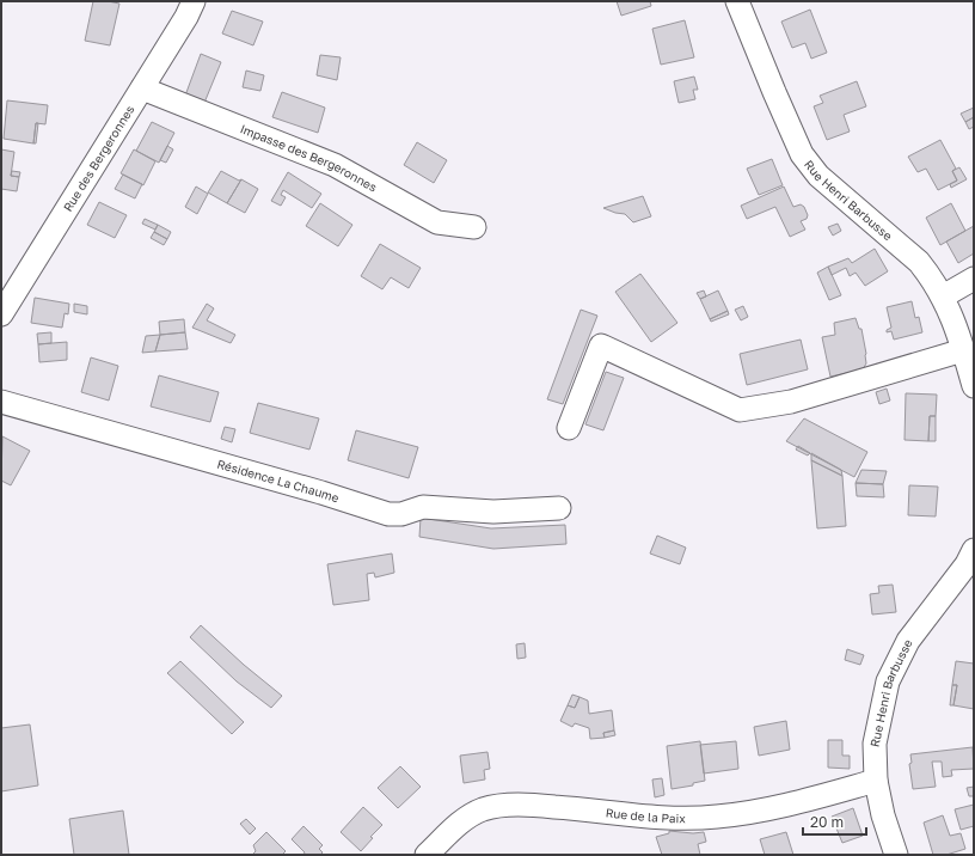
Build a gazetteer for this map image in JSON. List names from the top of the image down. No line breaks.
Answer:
{"streets":{"street":["Rue des Bergeronnes","Impasse des Bergeronnes","Rue Henri Barbusse","Résidence La Chaume","Rue de la Paix"]},"crossings":[["Rue des Bergeronnes","Impasse des Bergeronnes"],["Rue Henri Barbusse","Rue de la Paix"]],"scale_bar":"20 m"}
